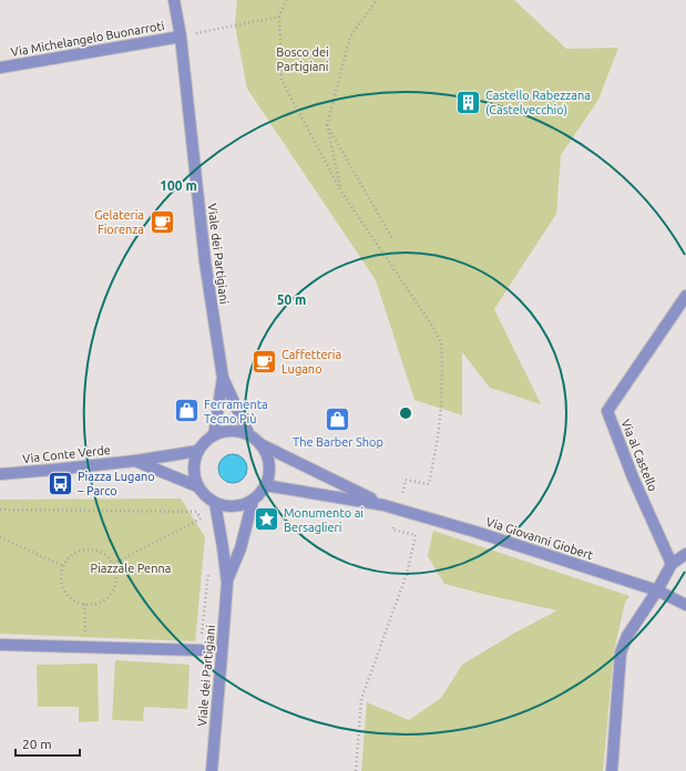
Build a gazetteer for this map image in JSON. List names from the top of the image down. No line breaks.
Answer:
{"streets":{"street":["Via Michelangelo Buonarroti","Viale dei Partigiani","Via Conte Verde","Via al Castello","Via Giovanni Giobert"]},"crossings":[["Via Michelangelo Buonarroti","Viale dei Partigiani"],["Viale dei Partigiani","Via Conte Verde"],["Viale dei Partigiani","Via Giovanni Giobert"],["Via Conte Verde","Via Giovanni Giobert"]],"parks":["Bosco dei Partigiani","Piazzale Penna"],"places":{"building":["Castello Rabezzana (Castelvecchio)"],"cafe":["Gelateria Fiorenza","Caffetteria Lugano"],"shop":["Ferramenta Tecno Più","The Barber Shop"],"bus stop":["Piazza Lugano – Parco"],"place":["Monumento ai Bersaglieri"]},"scale_bar":"20 m","rings":["100 m","50 m"]}
